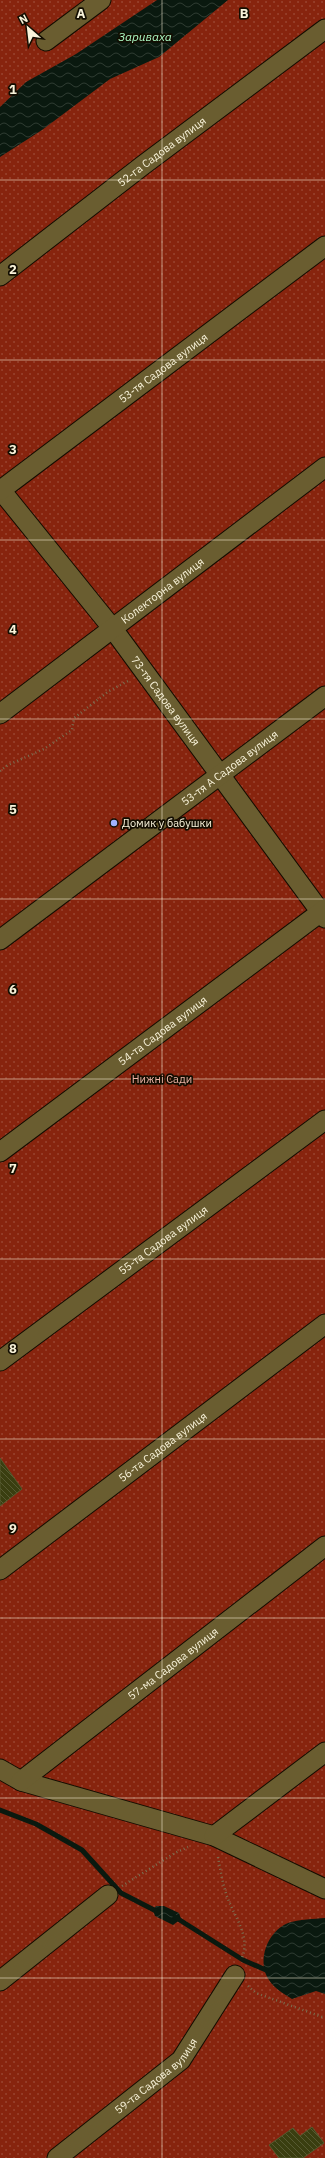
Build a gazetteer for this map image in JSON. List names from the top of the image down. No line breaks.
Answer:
{"streets":{"street":["52-га Садова вулиця","53-тя Садова вулиця","Колекторна вулиця","73-тя Садова вулиця","53-тя А Садова вулиця","54-та Садова вулиця","55-та Садова вулиця","56-та Садова вулиця","57-ма Садова вулиця","59-та Садова вулиця"]},"crossings":[["53-тя Садова вулиця","73-тя Садова вулиця"],["Колекторна вулиця","73-тя Садова вулиця"],["73-тя Садова вулиця","53-тя А Садова вулиця"],["73-тя Садова вулиця","54-та Садова вулиця"]],"water":["Зариваха"],"parks":["Нижні Сади"],"places":["Домик у бабушки"],"north":"top left","grid":{"columns":["A","B"],"rows":["1","2","3","4","5","6","7","8","9"]}}
